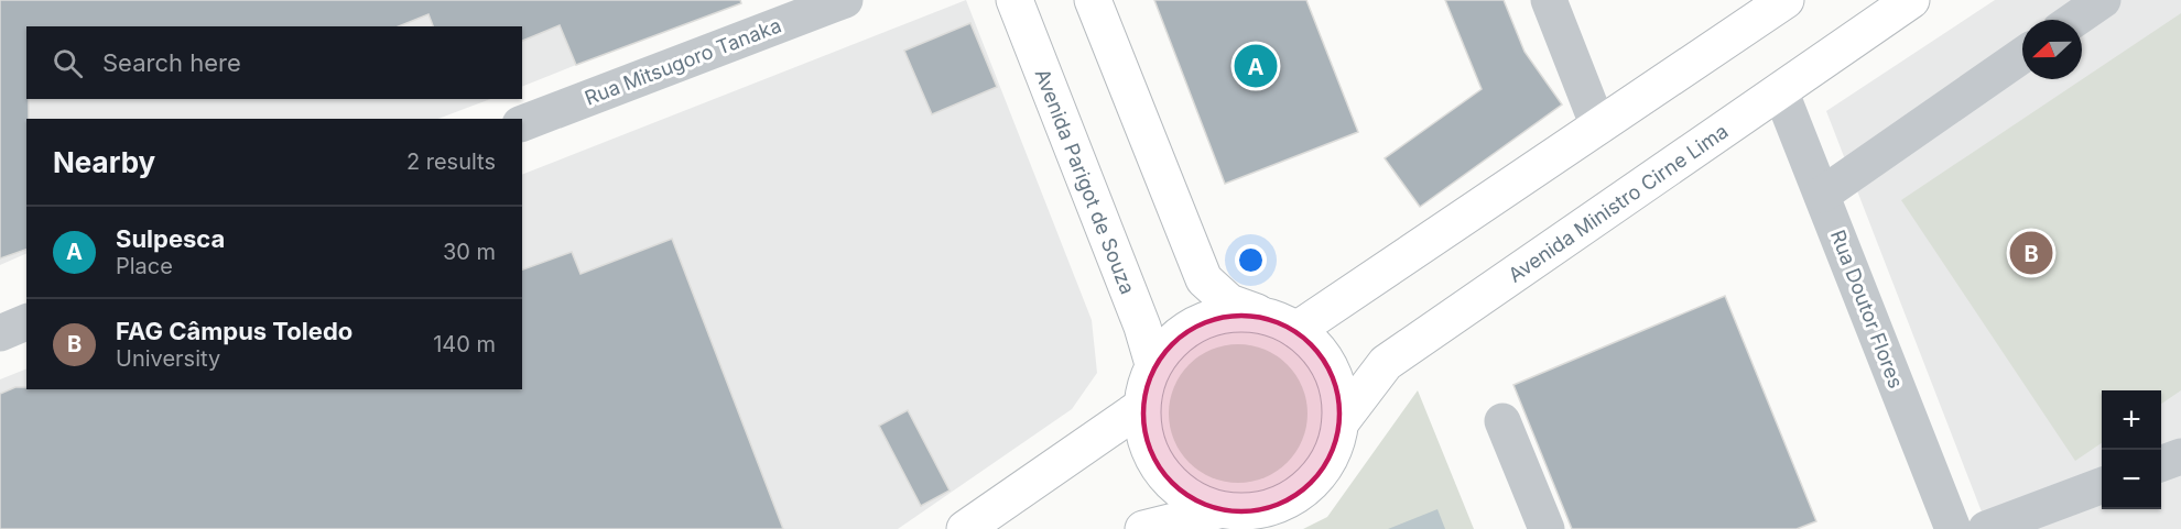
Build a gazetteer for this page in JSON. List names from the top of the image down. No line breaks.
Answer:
{"streets":{"main road":["Avenida Parigot de Souza","Avenida Ministro Cirne Lima"],"street":["Rua Mitsugoro Tanaka","Rua Doutor Flores"]},"crossings":[["Avenida Parigot de Souza","Avenida Ministro Cirne Lima"],["Avenida Ministro Cirne Lima","Rua Doutor Flores"]],"north":"left","page":{"search":"Search here","pins":["A","B"],"heading":["Nearby","2 results"],"list":[{"mark":"A","name":"Sulpesca","note":"Place","value":"30 m"},{"mark":"B","name":"FAG Câmpus Toledo","note":"University","value":"140 m"}],"map_buttons":["+","−"]}}
